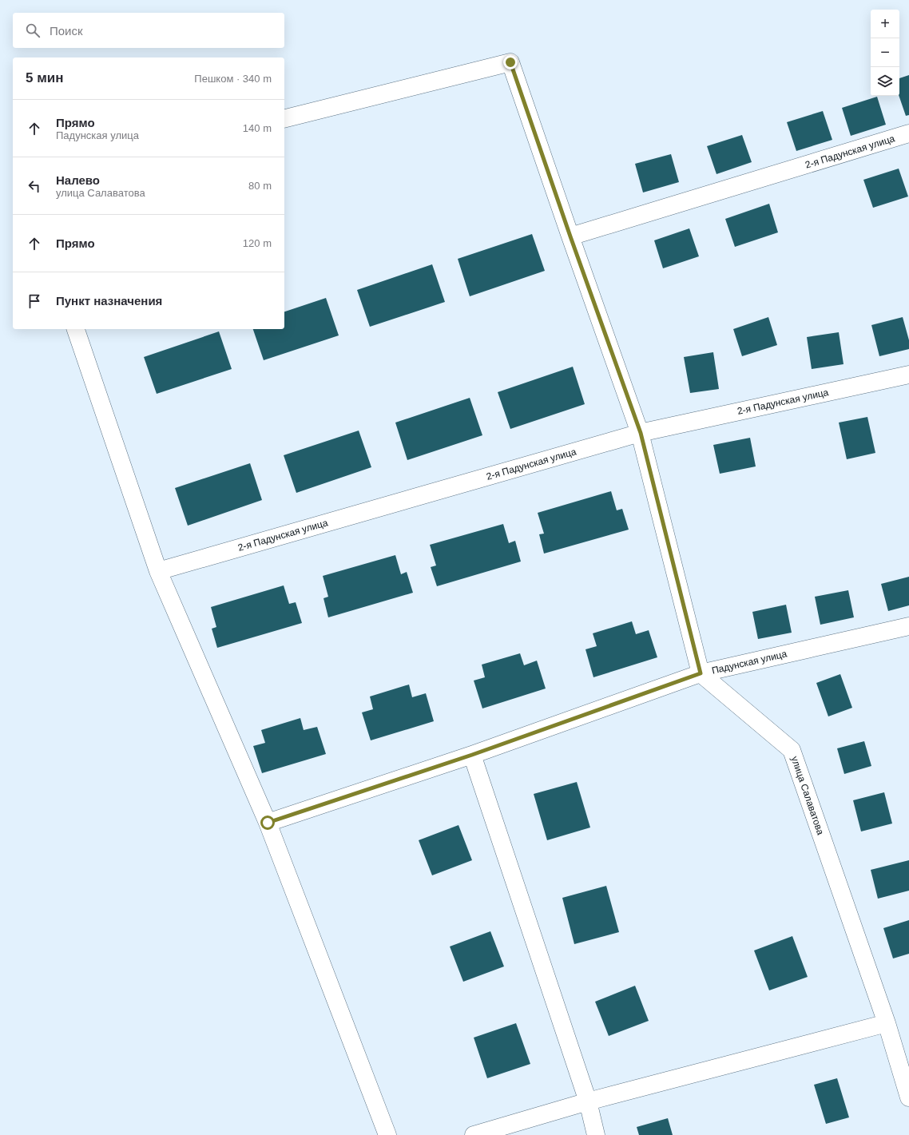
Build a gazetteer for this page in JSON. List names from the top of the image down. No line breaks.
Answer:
{"streets":{"street":["2-я Падунская улица","Падунская улица","улица Салаватова"]},"crossings":[["Падунская улица","улица Салаватова"]],"page":{"map_buttons":["+","−"],"search":"Поиск","heading":["5 мин","Пешком · 340 m"],"list":[["Прямо","Падунская улица","140 m"],["Налево","улица Салаватова","80 m"],["Прямо","120 m"],"Пункт назначения"]}}
